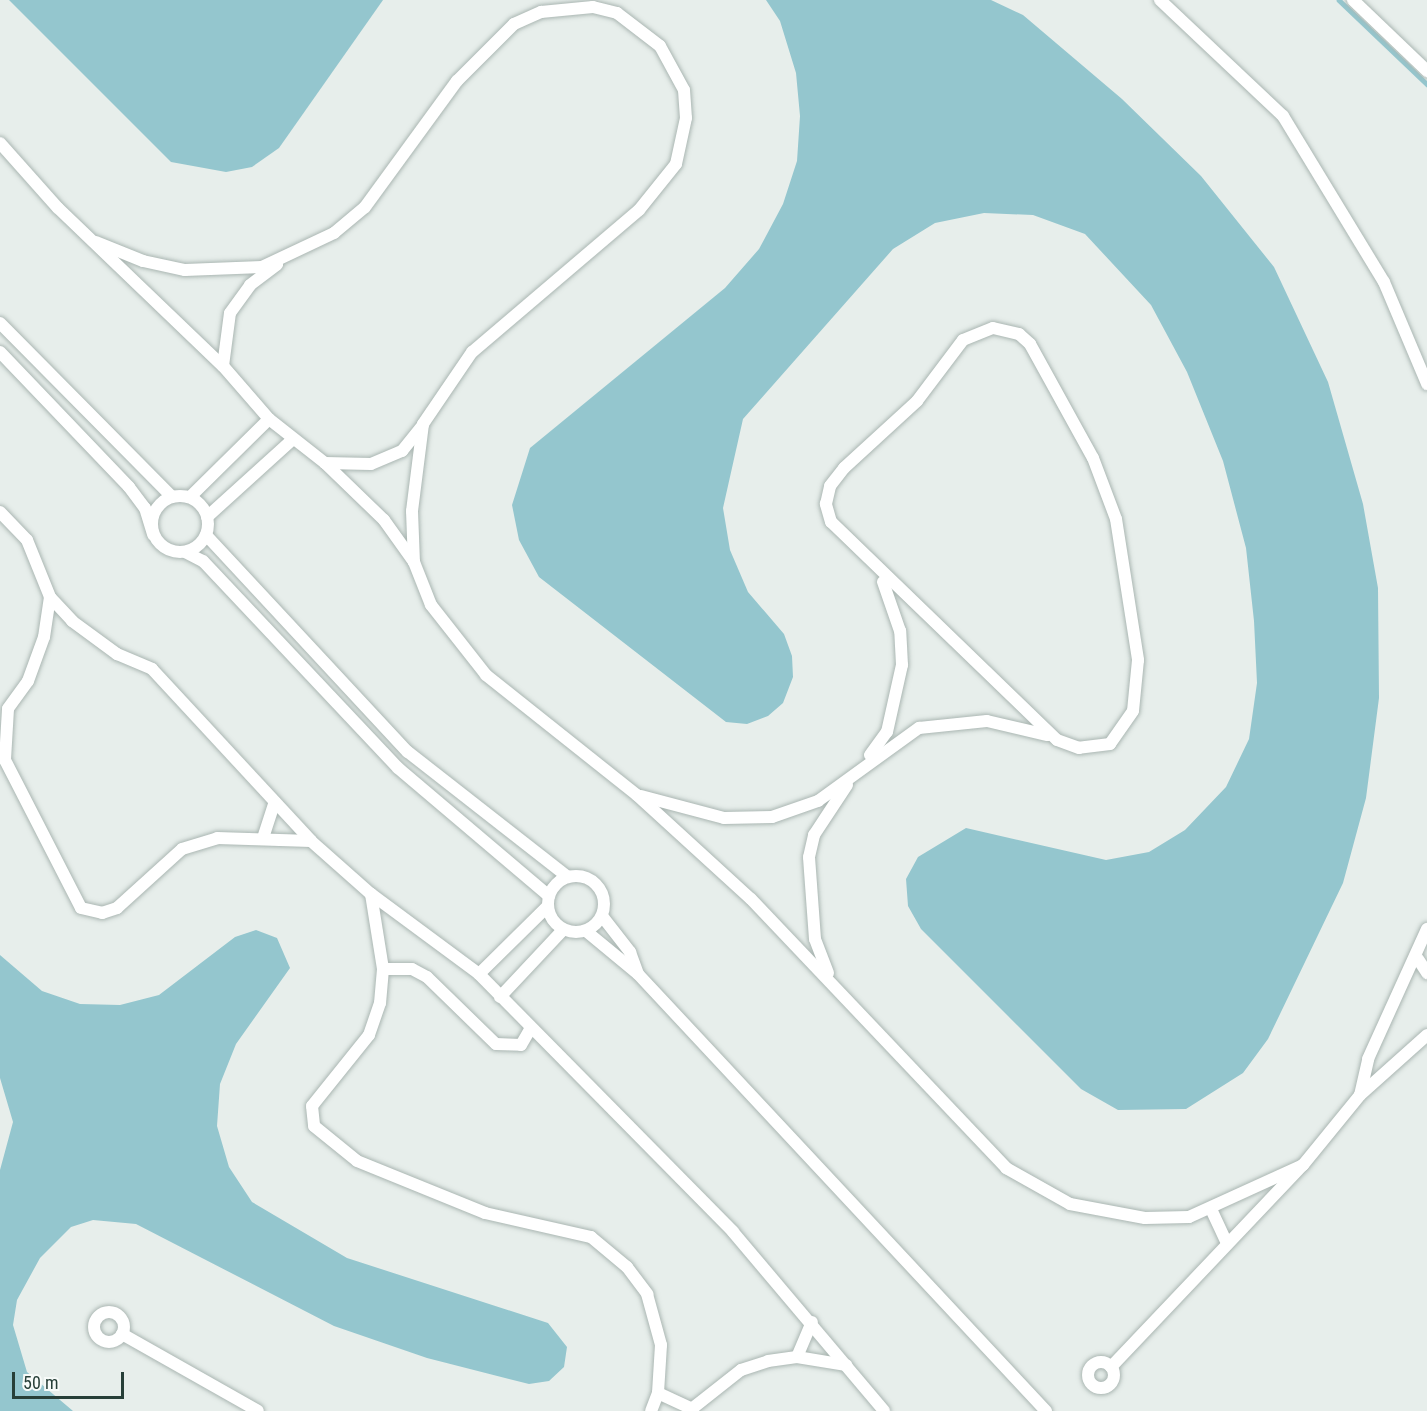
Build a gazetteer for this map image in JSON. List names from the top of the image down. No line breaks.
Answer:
{"scale_bar":"50 m"}
